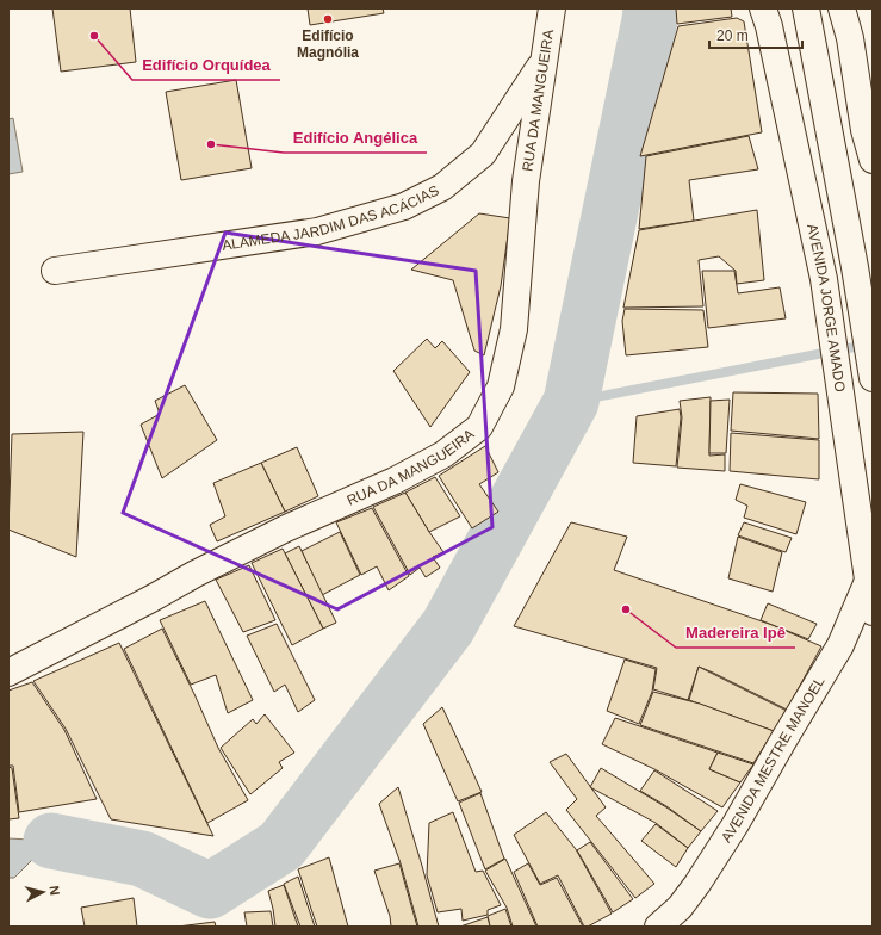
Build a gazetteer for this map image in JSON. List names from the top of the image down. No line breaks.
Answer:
{"streets":{"street":["RUA DA MANGUEIRA","ALAMEDA JARDIM DAS ACÁCIAS","AVENIDA JORGE AMADO","AVENIDA MESTRE MANOEL"]},"crossings":[["RUA DA MANGUEIRA","ALAMEDA JARDIM DAS ACÁCIAS"],["AVENIDA JORGE AMADO","AVENIDA MESTRE MANOEL"]],"places":["Edifício Magnólia","Edifício Orquídea","Edifício Angélica","Madereira Ipê"],"scale_bar":"20 m","north":"right"}
